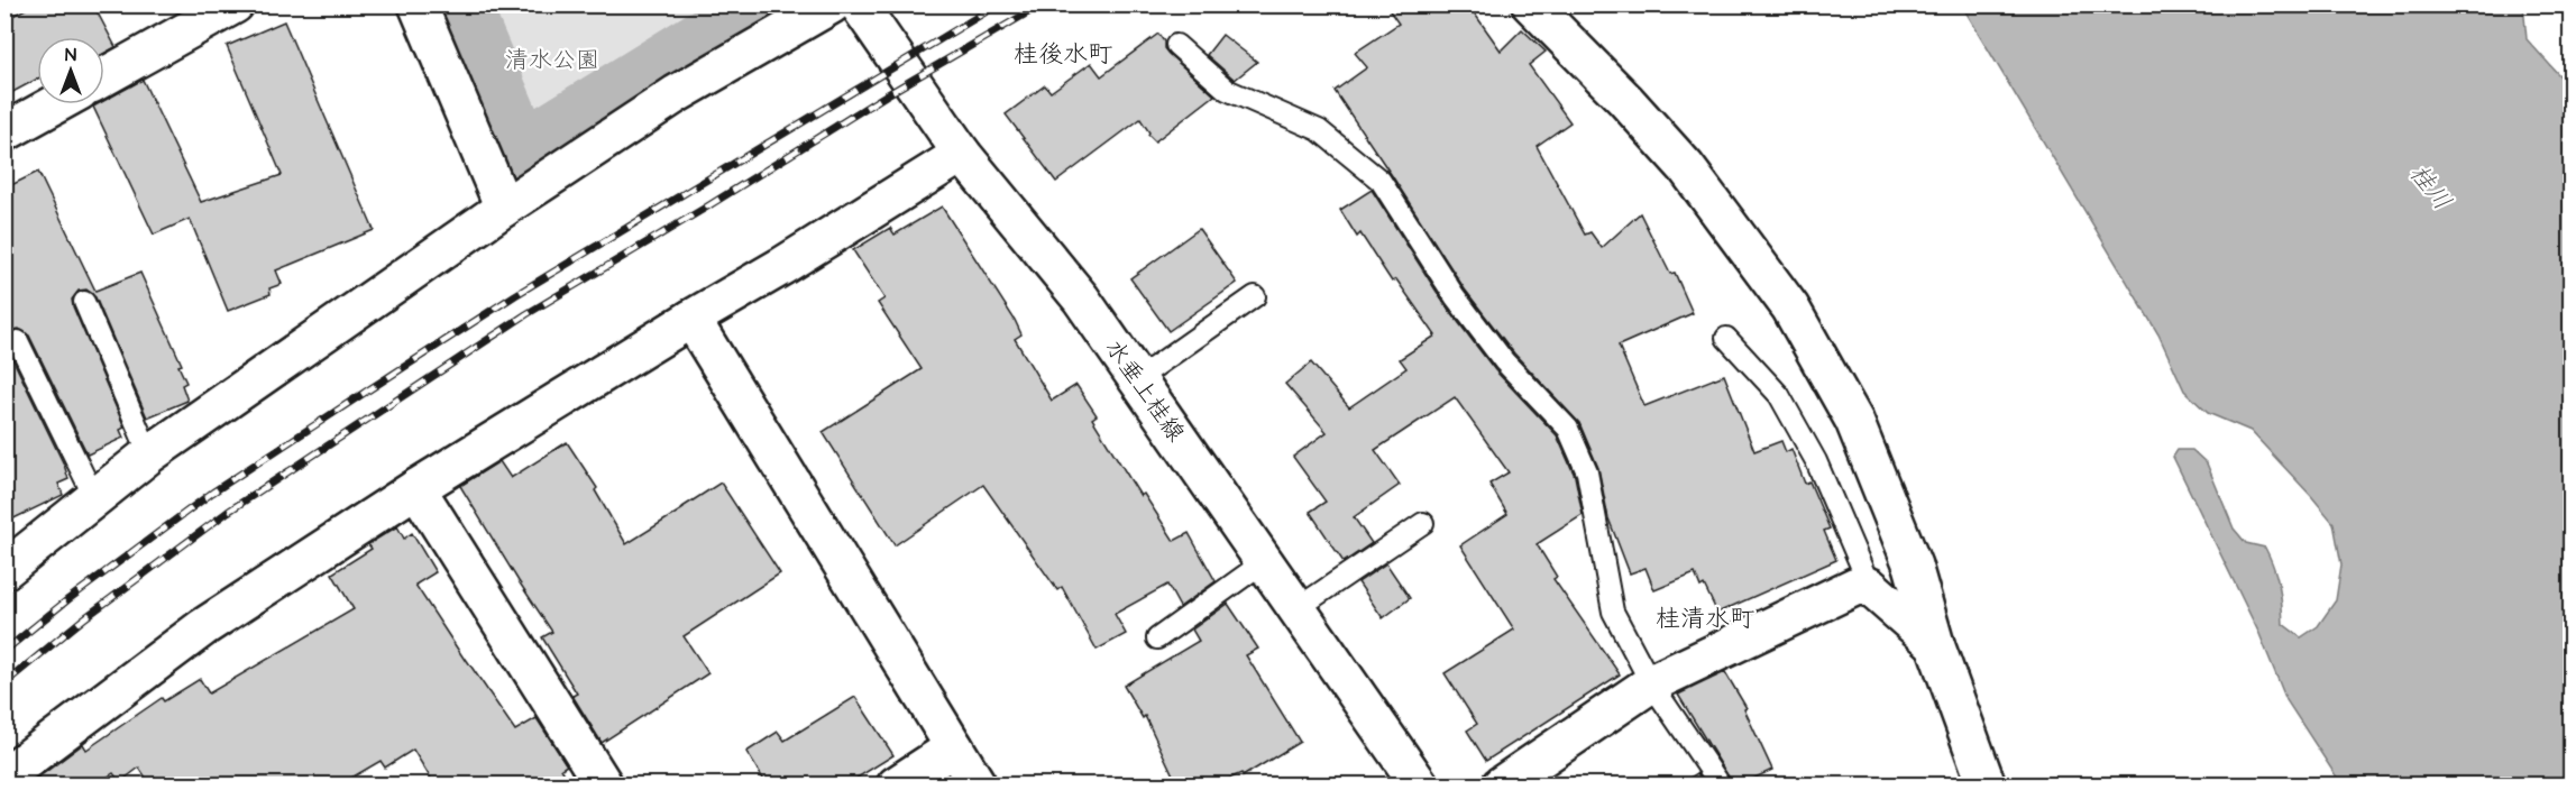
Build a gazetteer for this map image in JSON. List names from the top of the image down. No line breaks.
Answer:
{"streets":{"street":["水垂上桂線"]},"districts":["桂後水町","桂清水町"],"water":["桂川"],"parks":["清水公園"],"north":"top"}
